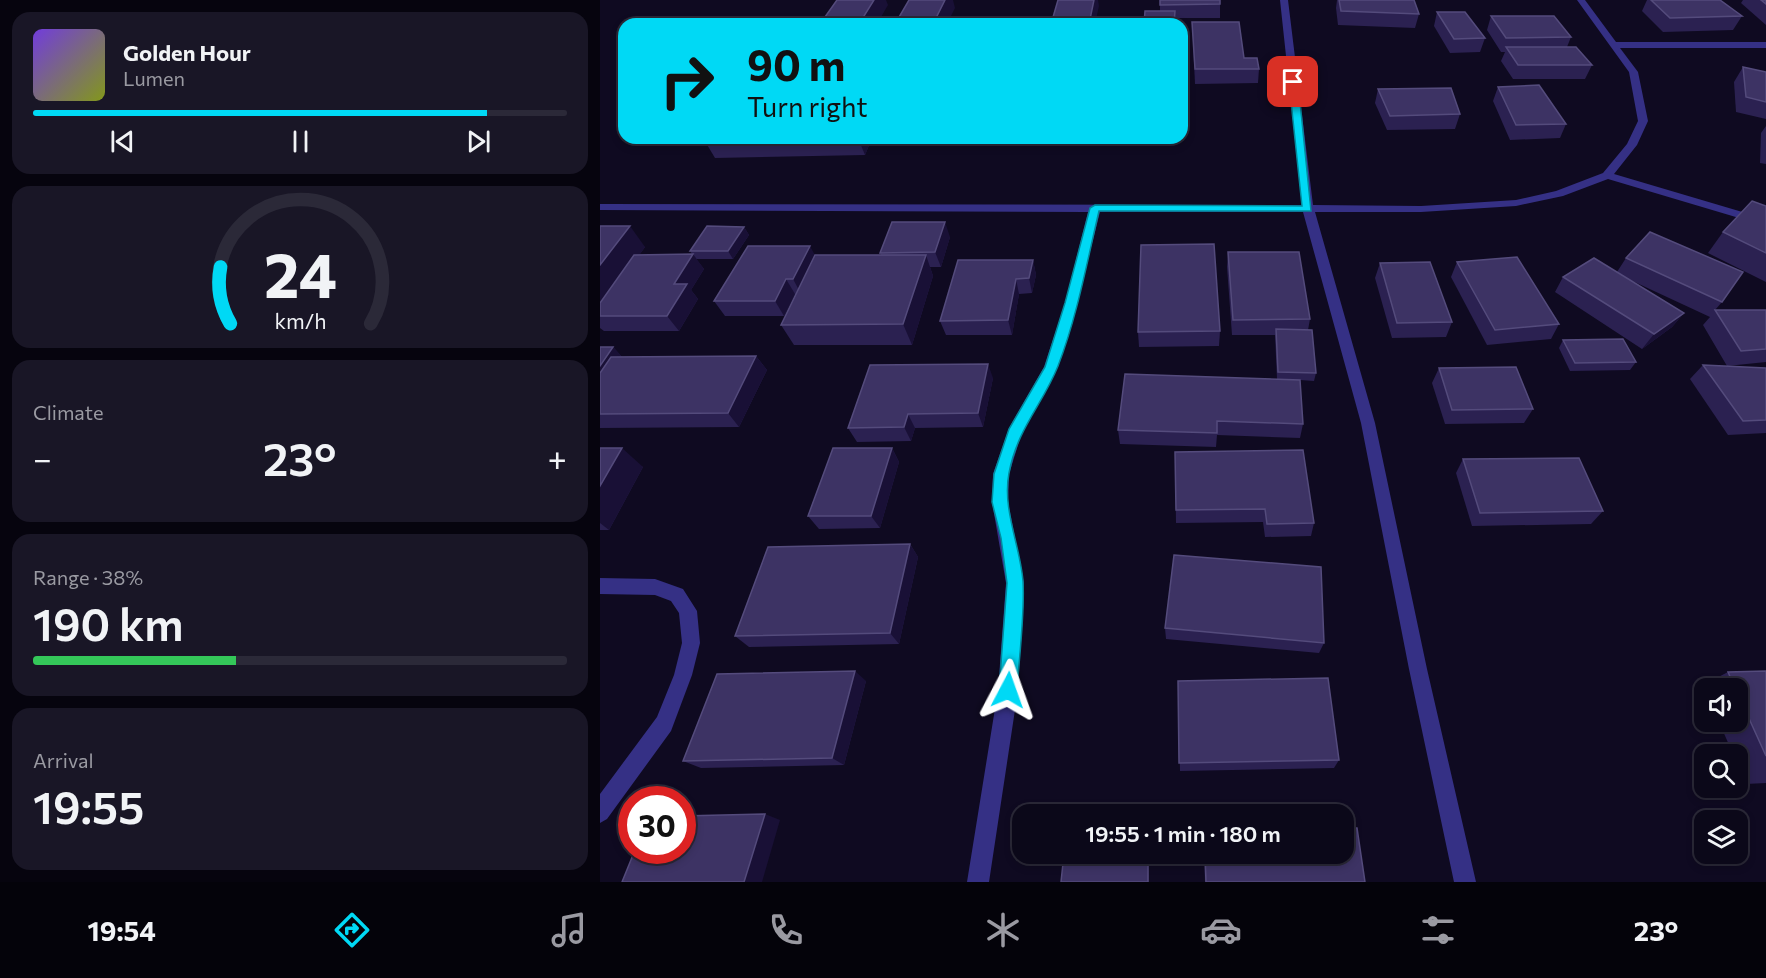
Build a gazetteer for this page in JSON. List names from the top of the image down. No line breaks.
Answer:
{"page":{"turn":["90 m","Turn right"],"song":["Golden Hour","Lumen"],"tile":["Climate",["Range · 38%","190 km"],["Arrival","19:55"]],"heat":["−","23°","+"],"limit":"30","trip":"19:55 · 1 min · 180 m","tabs":["19:54","23°"],"gauge":["24","km/h"]}}
